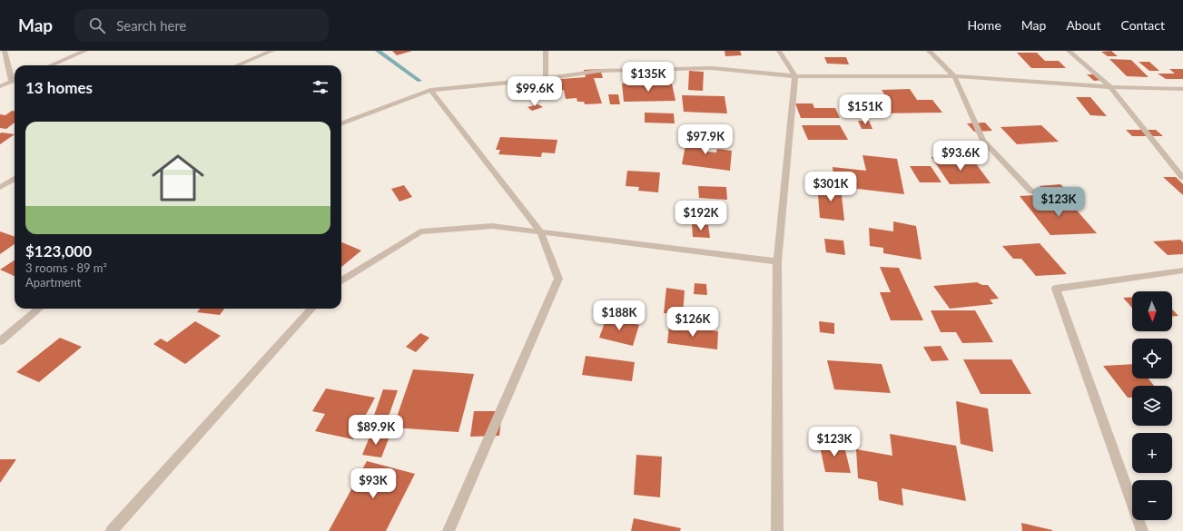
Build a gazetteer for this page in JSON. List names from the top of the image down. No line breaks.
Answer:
{"north":"bottom","page":{"header":"Map","search":"Search here","nav":["Home","Map","About","Contact"],"price":["$135K","$99.6K","$151K","$97.9K","$93.6K","$301K","$123K","$192K","$188K","$126K","$89.9K","$123K","$93K"],"heading":"13 homes","list":[{"name":"$123,000","note":"3 rooms · 89 m² · Apartment"}],"map_buttons":["+","−"]}}
